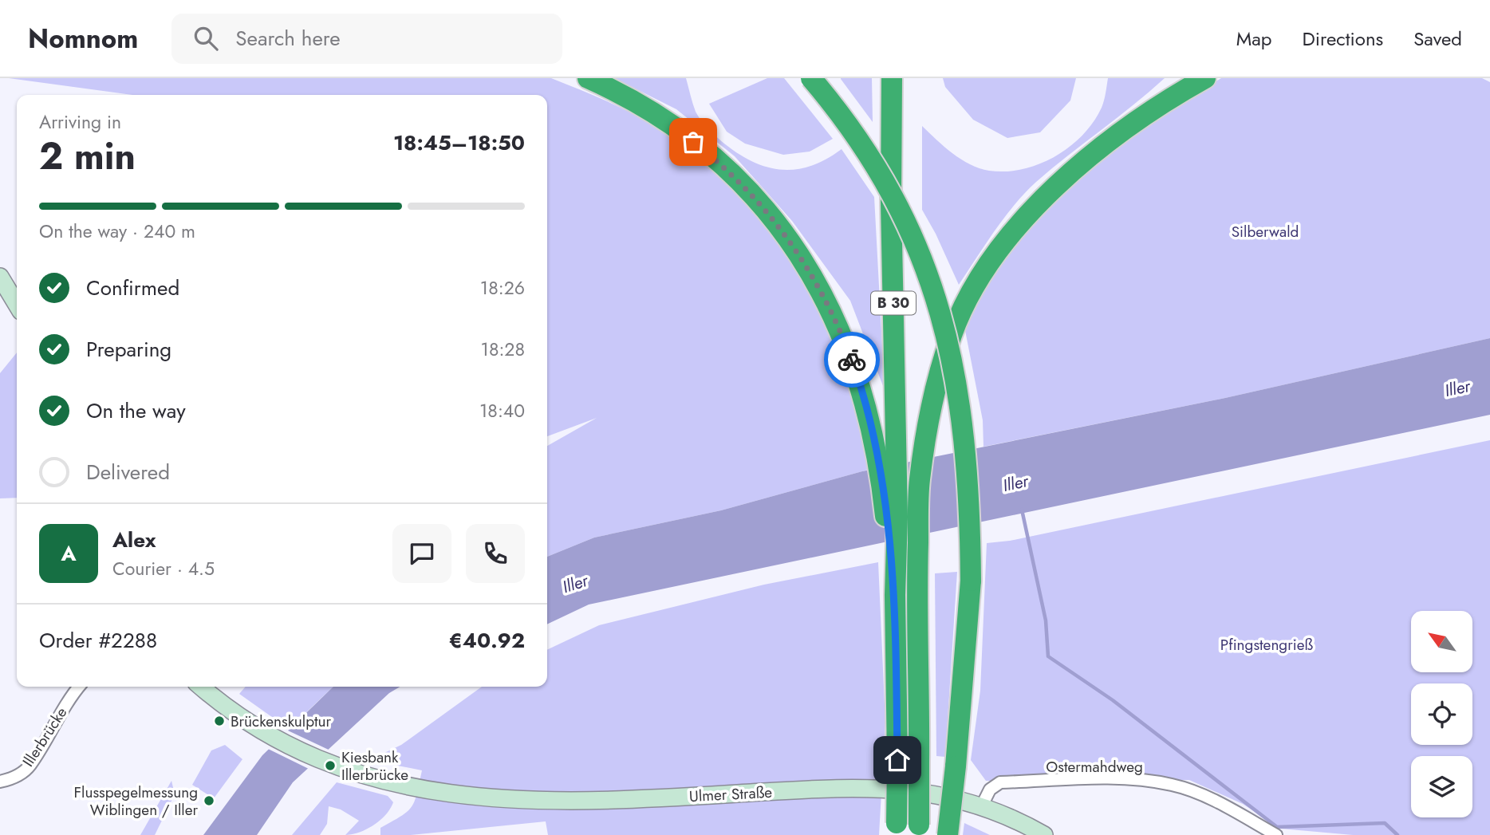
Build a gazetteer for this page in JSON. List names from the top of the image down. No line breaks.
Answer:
{"streets":{"highway":["B 30"],"main road":["Ulmer Straße"],"street":["Illerbrücke","Ostermahdweg"]},"crossings":[["Ostermahdweg","Ulmer Straße"]],"water":["Iller"],"parks":["Silberwald","Pfingstengrieß"],"places":["Brückenskulptur","Kiesbank Illerbrücke","Flusspegelmessung Wiblingen / Iller"],"north":"top left","page":{"header":"Nomnom","search":"Search here","nav":["Map","Directions","Saved"],"heading":["2 min","Arriving in","18:45–18:50"],"panel":["Alex","Courier · 4.5","Order #2288","€40.92"],"bar":"On the way · 240 m","list":[["Confirmed","18:26"],["Preparing","18:28"],["On the way","18:40"],"Delivered"],"round":"A"}}
